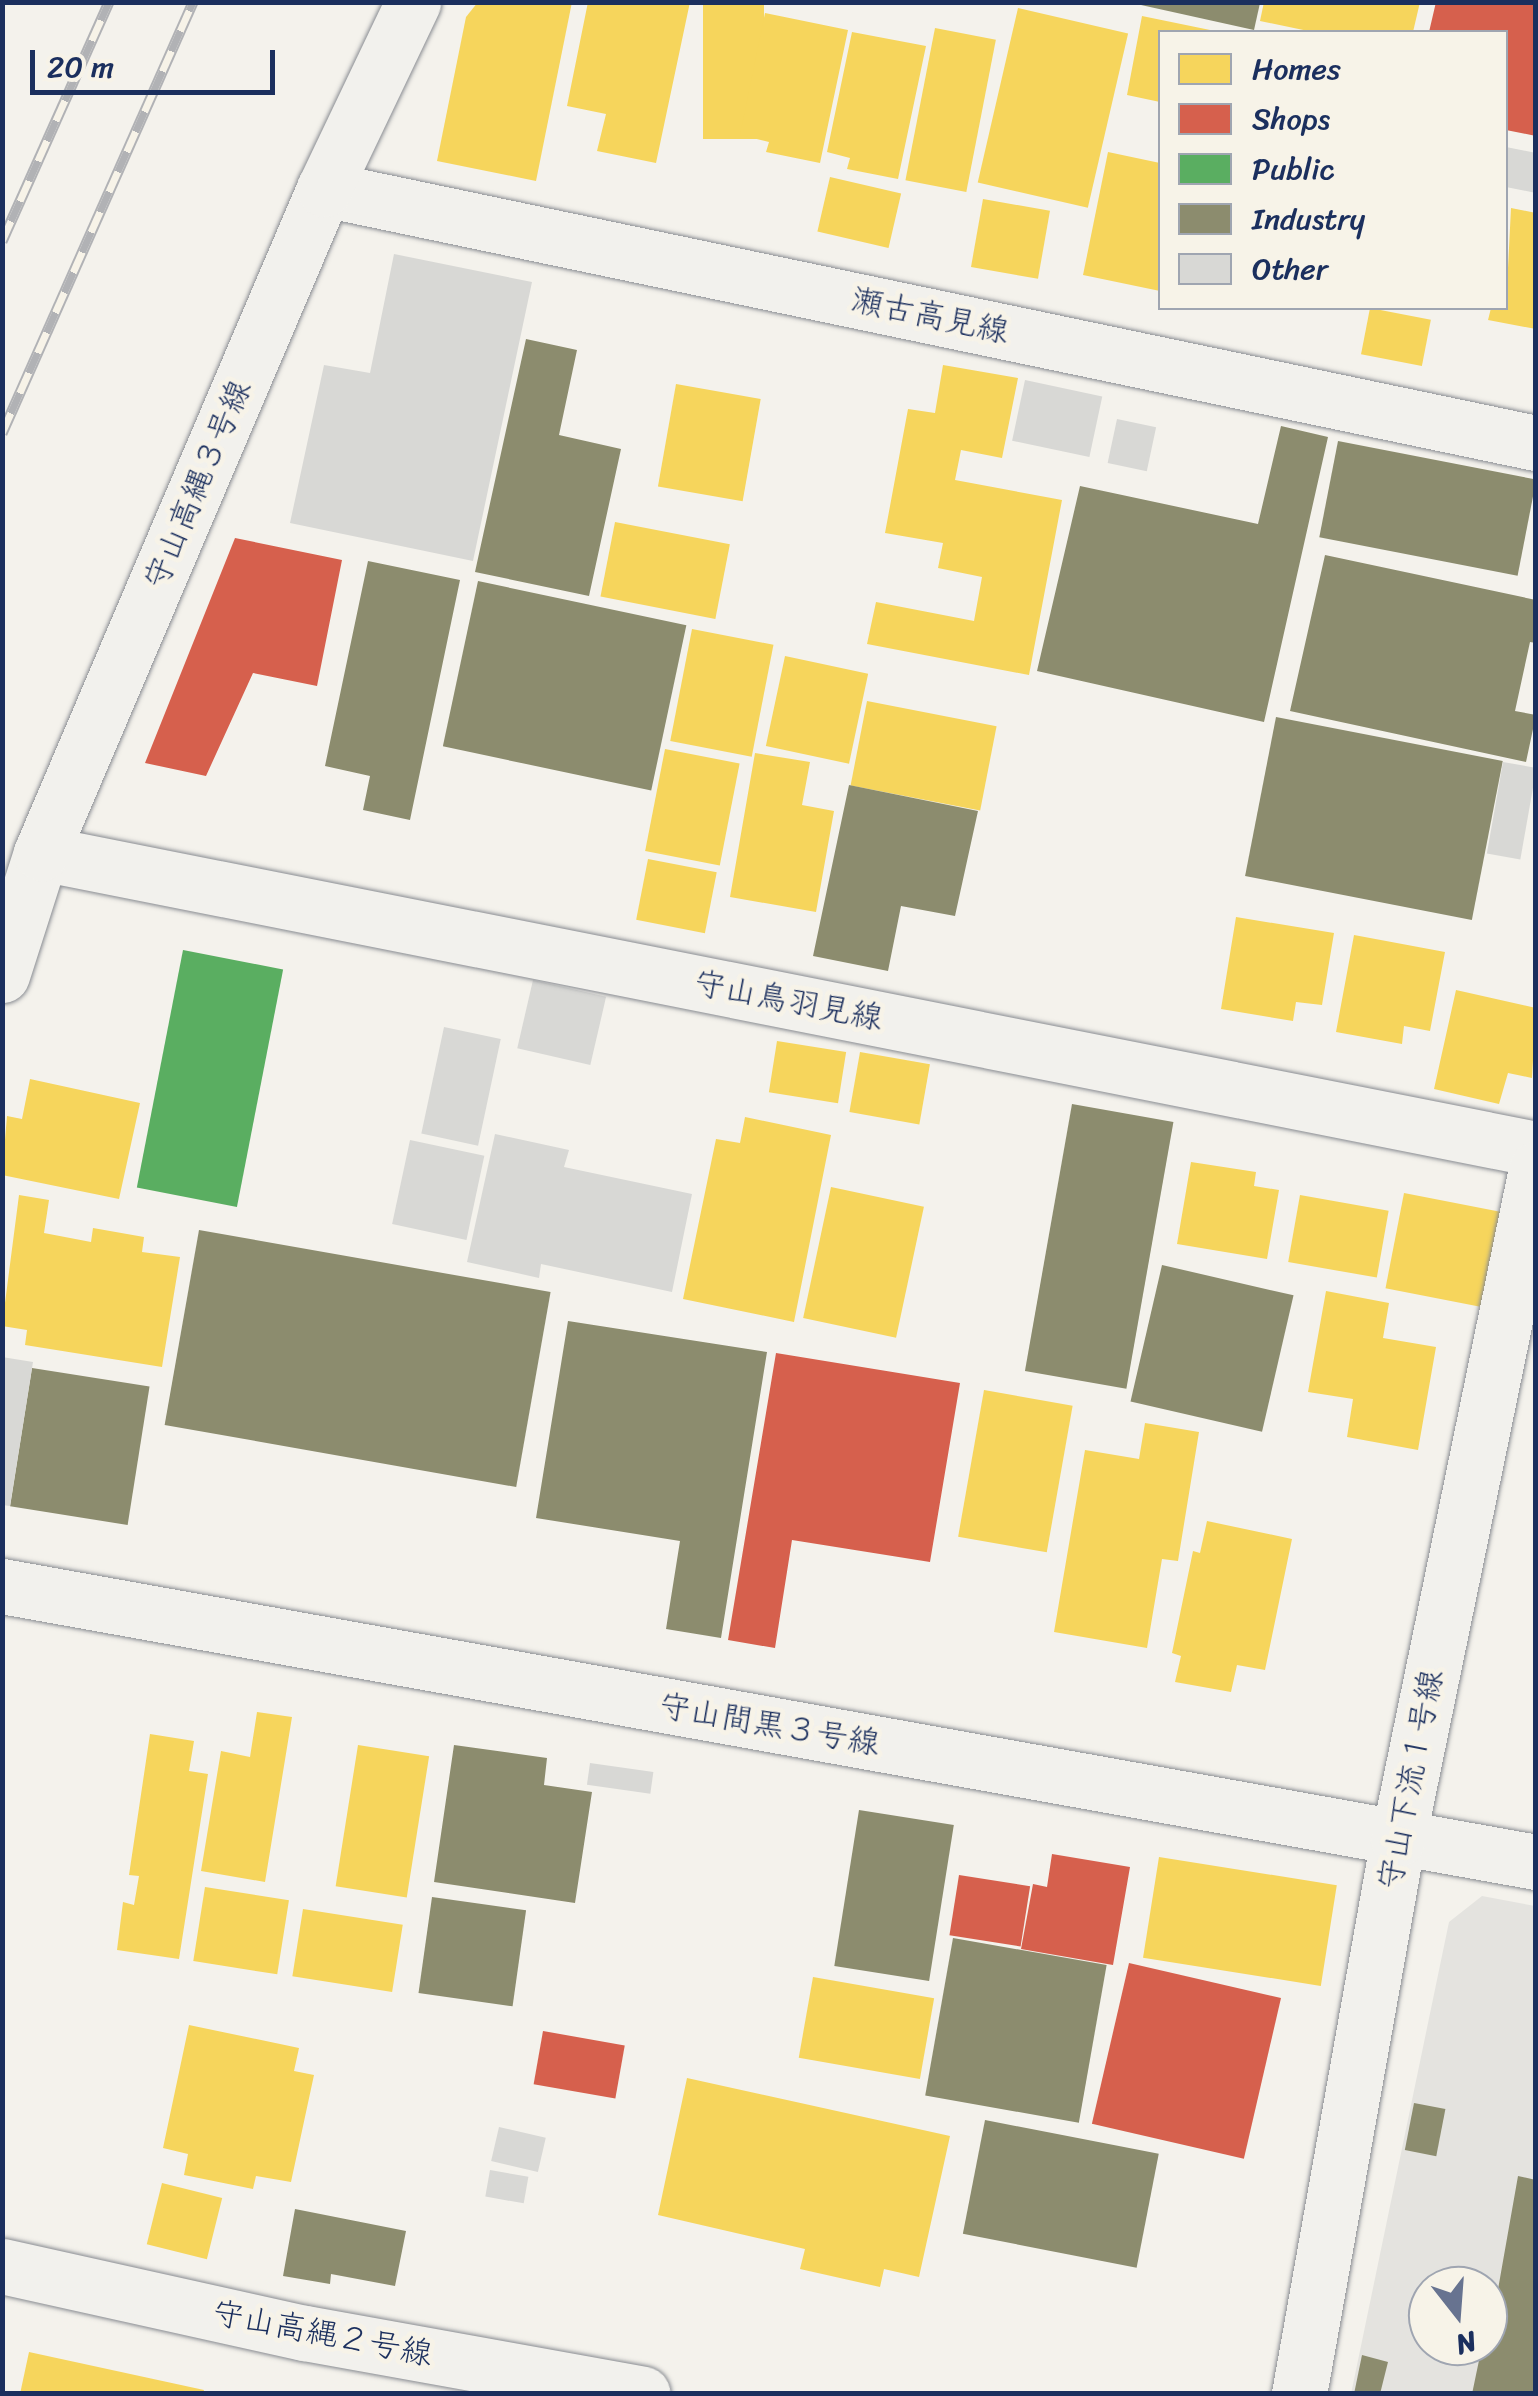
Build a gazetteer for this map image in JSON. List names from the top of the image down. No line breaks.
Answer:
{"streets":{"street":["瀬古高見線","守山高縄３号線","守山鳥羽見線","守山間黒３号線","守山下流１号線","守山高縄２号線"]},"crossings":[["瀬古高見線","守山高縄３号線"],["守山高縄３号線","守山鳥羽見線"],["守山間黒３号線","守山下流１号線"]],"legend":["Homes","Shops","Public","Industry","Other"],"scale_bar":"20 m","north":"bottom"}
